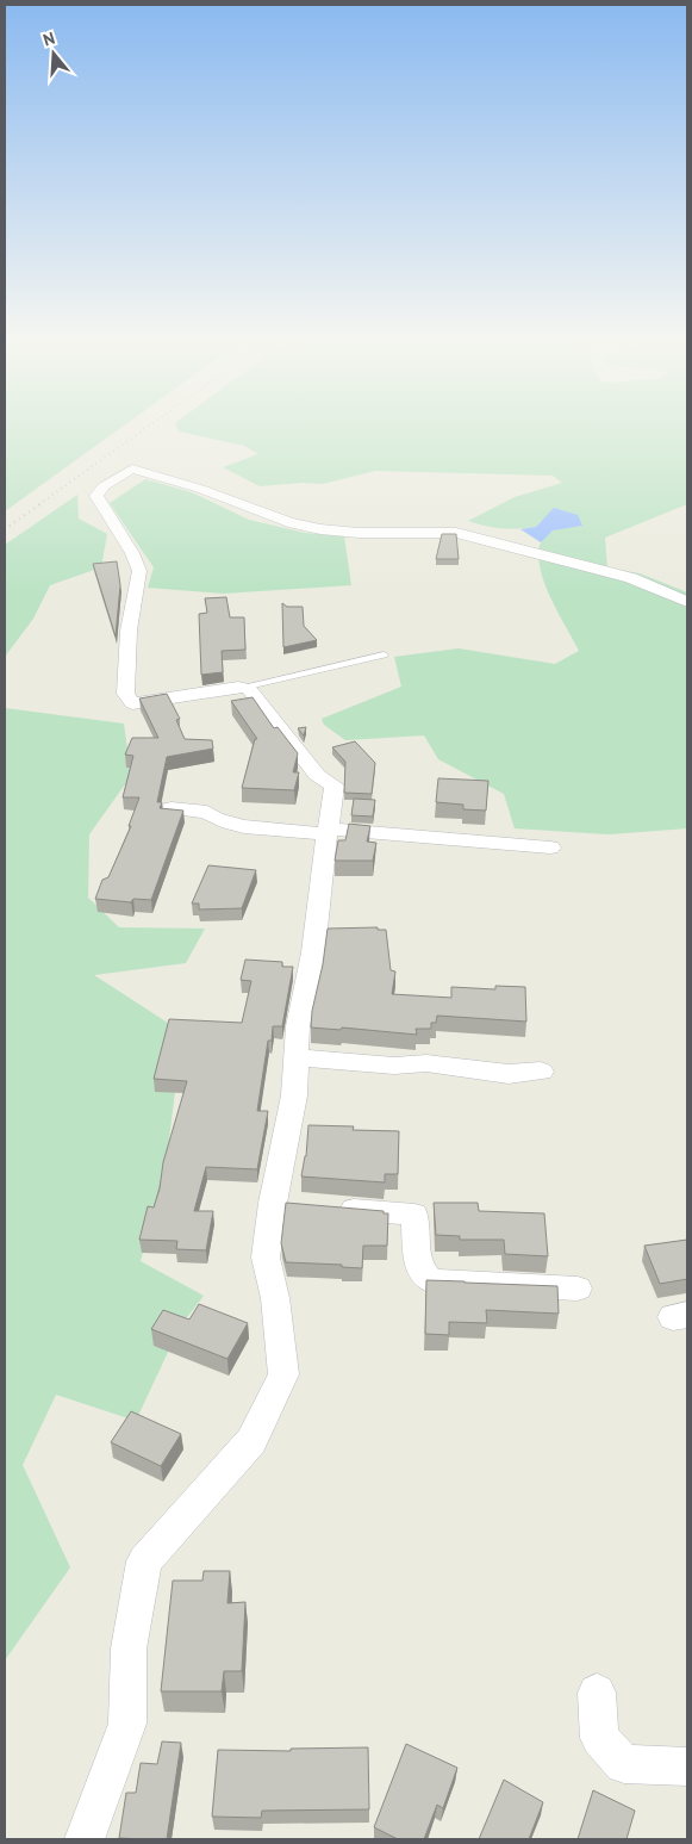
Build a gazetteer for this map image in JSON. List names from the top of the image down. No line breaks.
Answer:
{"north":"top"}
